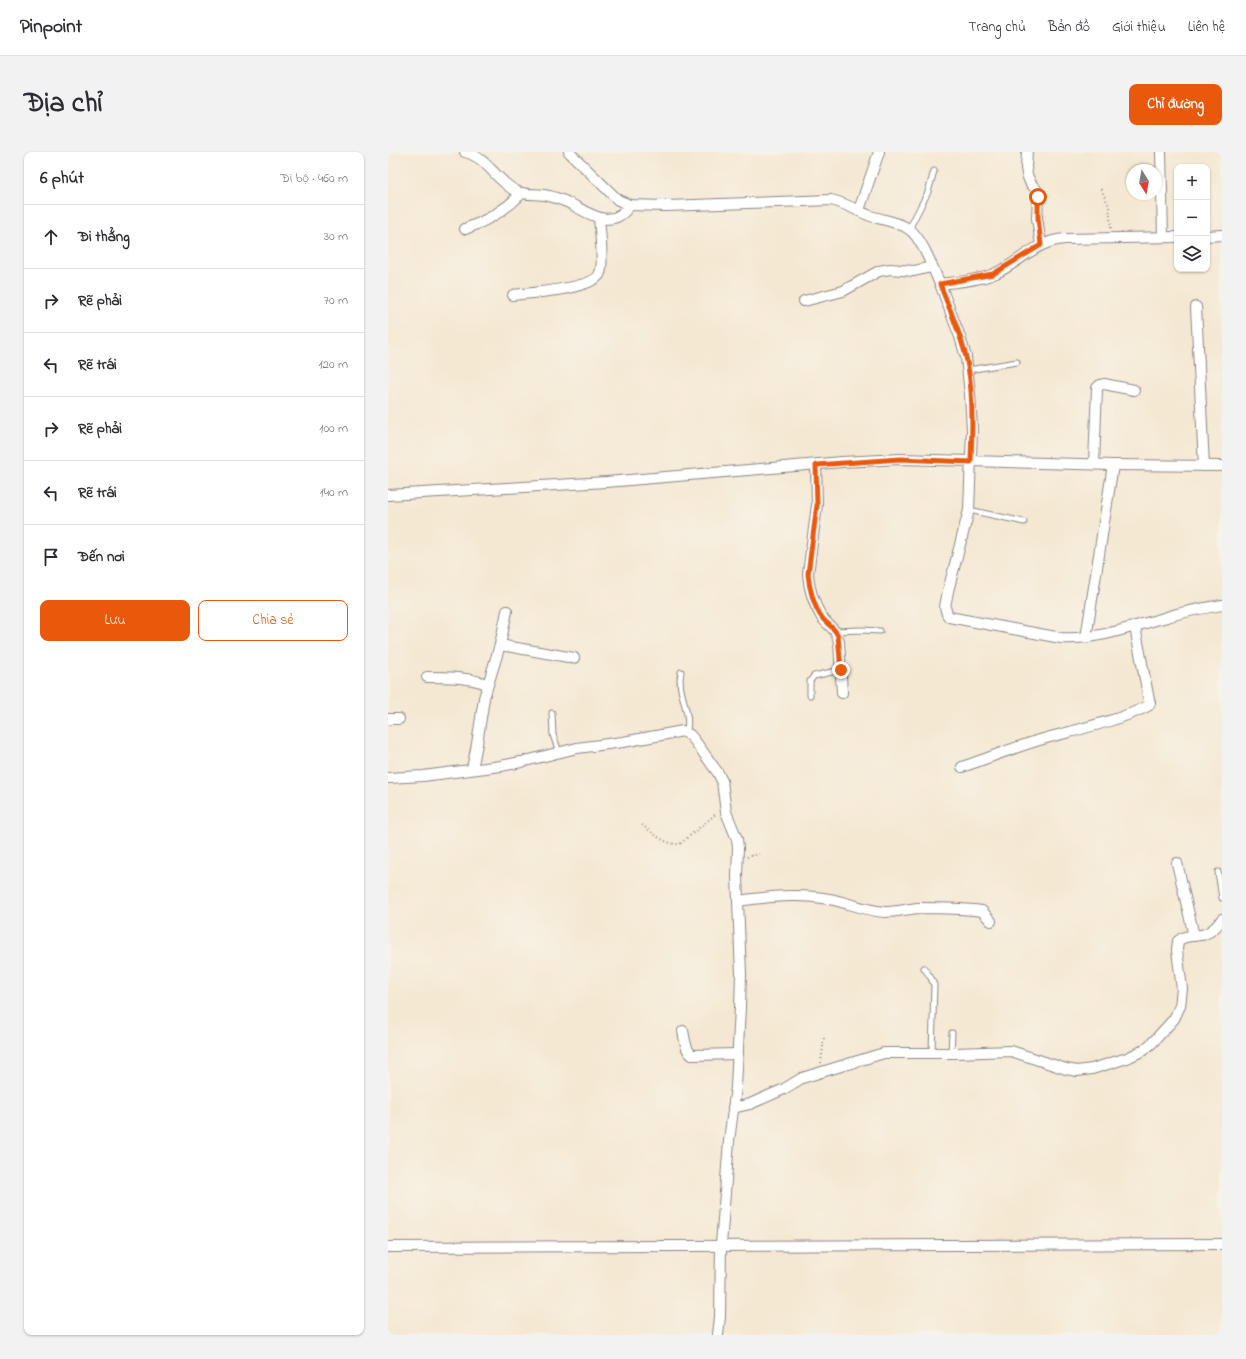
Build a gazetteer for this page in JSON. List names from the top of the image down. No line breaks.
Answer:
{"north":"bottom","page":{"header":"Pinpoint","nav":["Trang chủ","Bản đồ","Giới thiệu","Liên hệ"],"title":"Địa chỉ","buttons":["Chỉ đường",["Lưu","Chia sẻ"]],"heading":["6 phút","Đi bộ · 460 m"],"map_buttons":["+","−"],"list":[["Đi thẳng","30 m"],["Rẽ phải","70 m"],["Rẽ trái","120 m"],["Rẽ phải","100 m"],["Rẽ trái","140 m"],"Đến nơi"]}}
